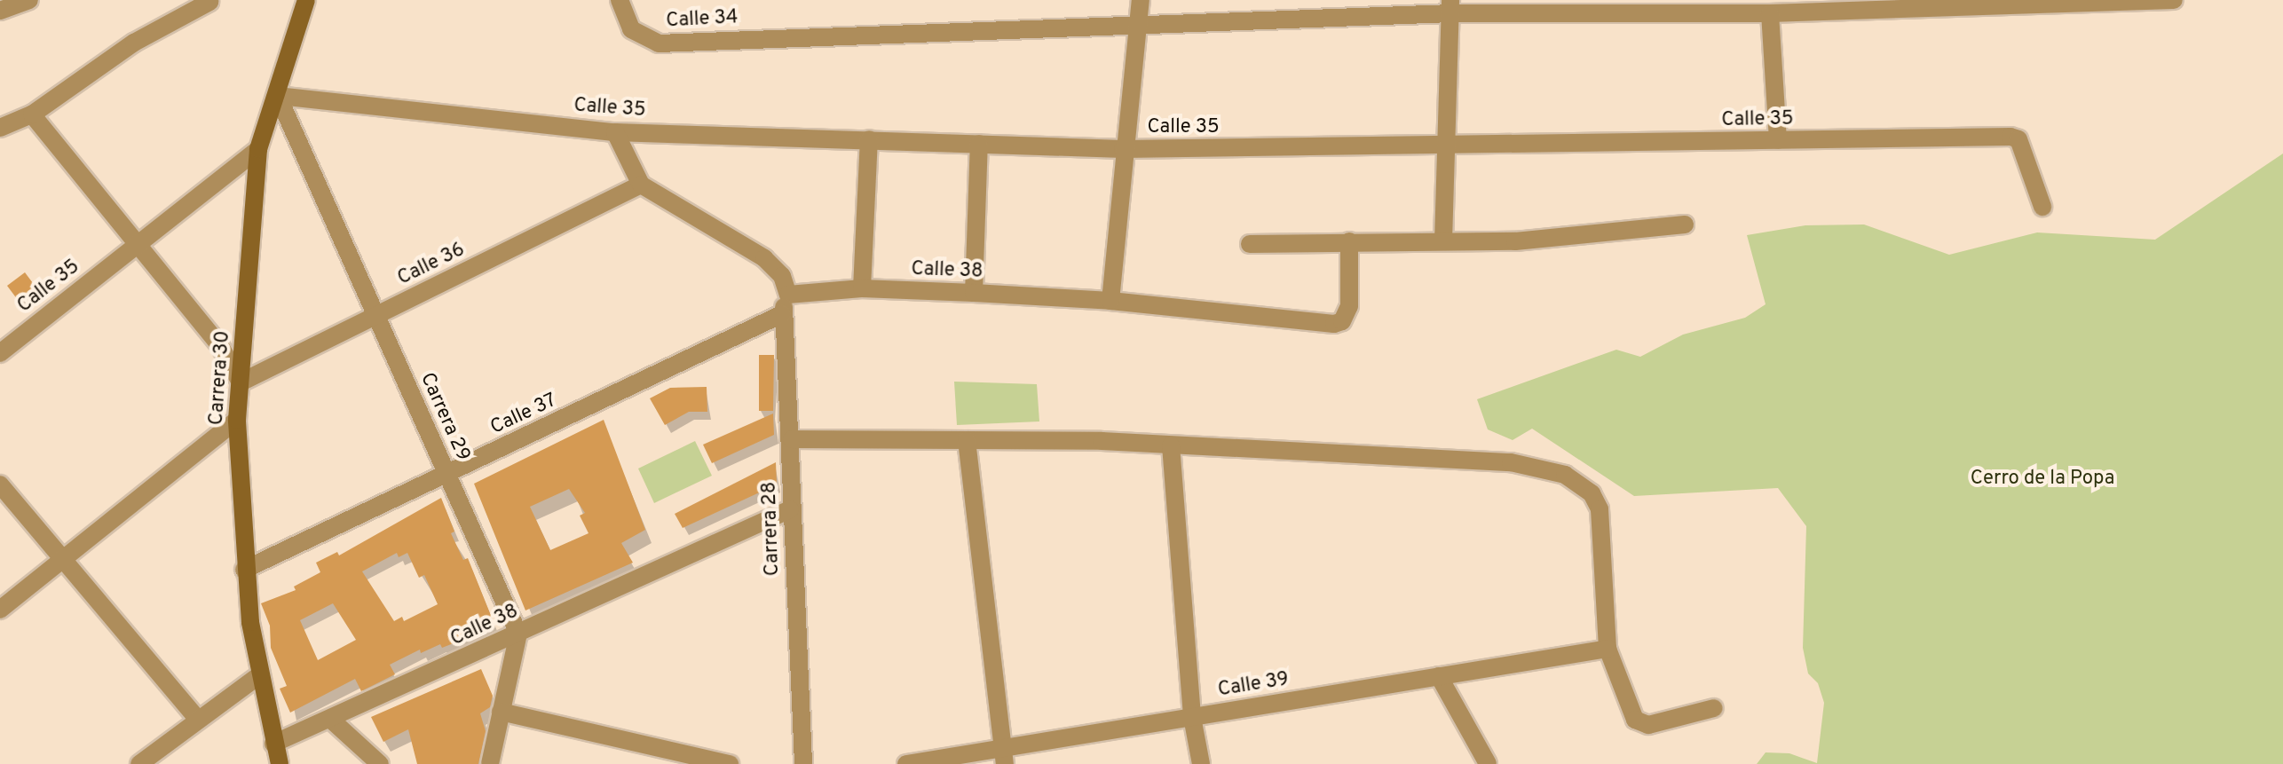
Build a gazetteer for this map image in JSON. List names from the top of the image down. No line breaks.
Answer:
{"streets":{"main road":["Carrera 30"],"street":["Calle 34","Calle 35","Calle 36","Calle 38","Calle 37","Carrera 29","Carrera 28","Calle 39"]},"crossings":[["Calle 35","Carrera 30"],["Calle 35","Carrera 29"],["Calle 36","Carrera 30"],["Calle 36","Carrera 29"],["Calle 38","Carrera 30"],["Calle 38","Carrera 29"],["Calle 38","Carrera 28"],["Carrera 30","Calle 37"],["Carrera 30","Carrera 29"],["Calle 37","Carrera 29"],["Calle 37","Carrera 28"]],"parks":["Cerro de la Popa"]}
